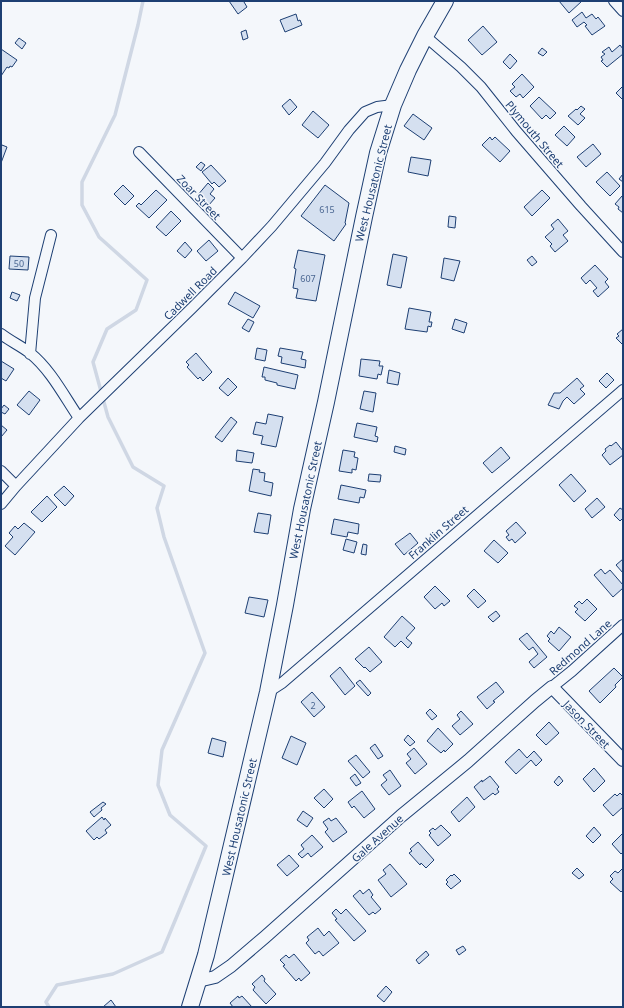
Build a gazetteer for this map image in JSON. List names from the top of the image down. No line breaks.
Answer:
{"streets":{"highway":["West Housatonic Street"],"street":["Plymouth Street","Zoar Street","Cadwell Road","Franklin Street","Redmond Lane","Jason Street","Gale Avenue"]},"crossings":[["Plymouth Street","West Housatonic Street"],["West Housatonic Street","Cadwell Road"],["West Housatonic Street","Franklin Street"],["West Housatonic Street","Gale Avenue"],["Zoar Street","Cadwell Road"],["Redmond Lane","Jason Street"],["Redmond Lane","Gale Avenue"],["Jason Street","Gale Avenue"]],"house_numbers":["615","50","607","2"]}
